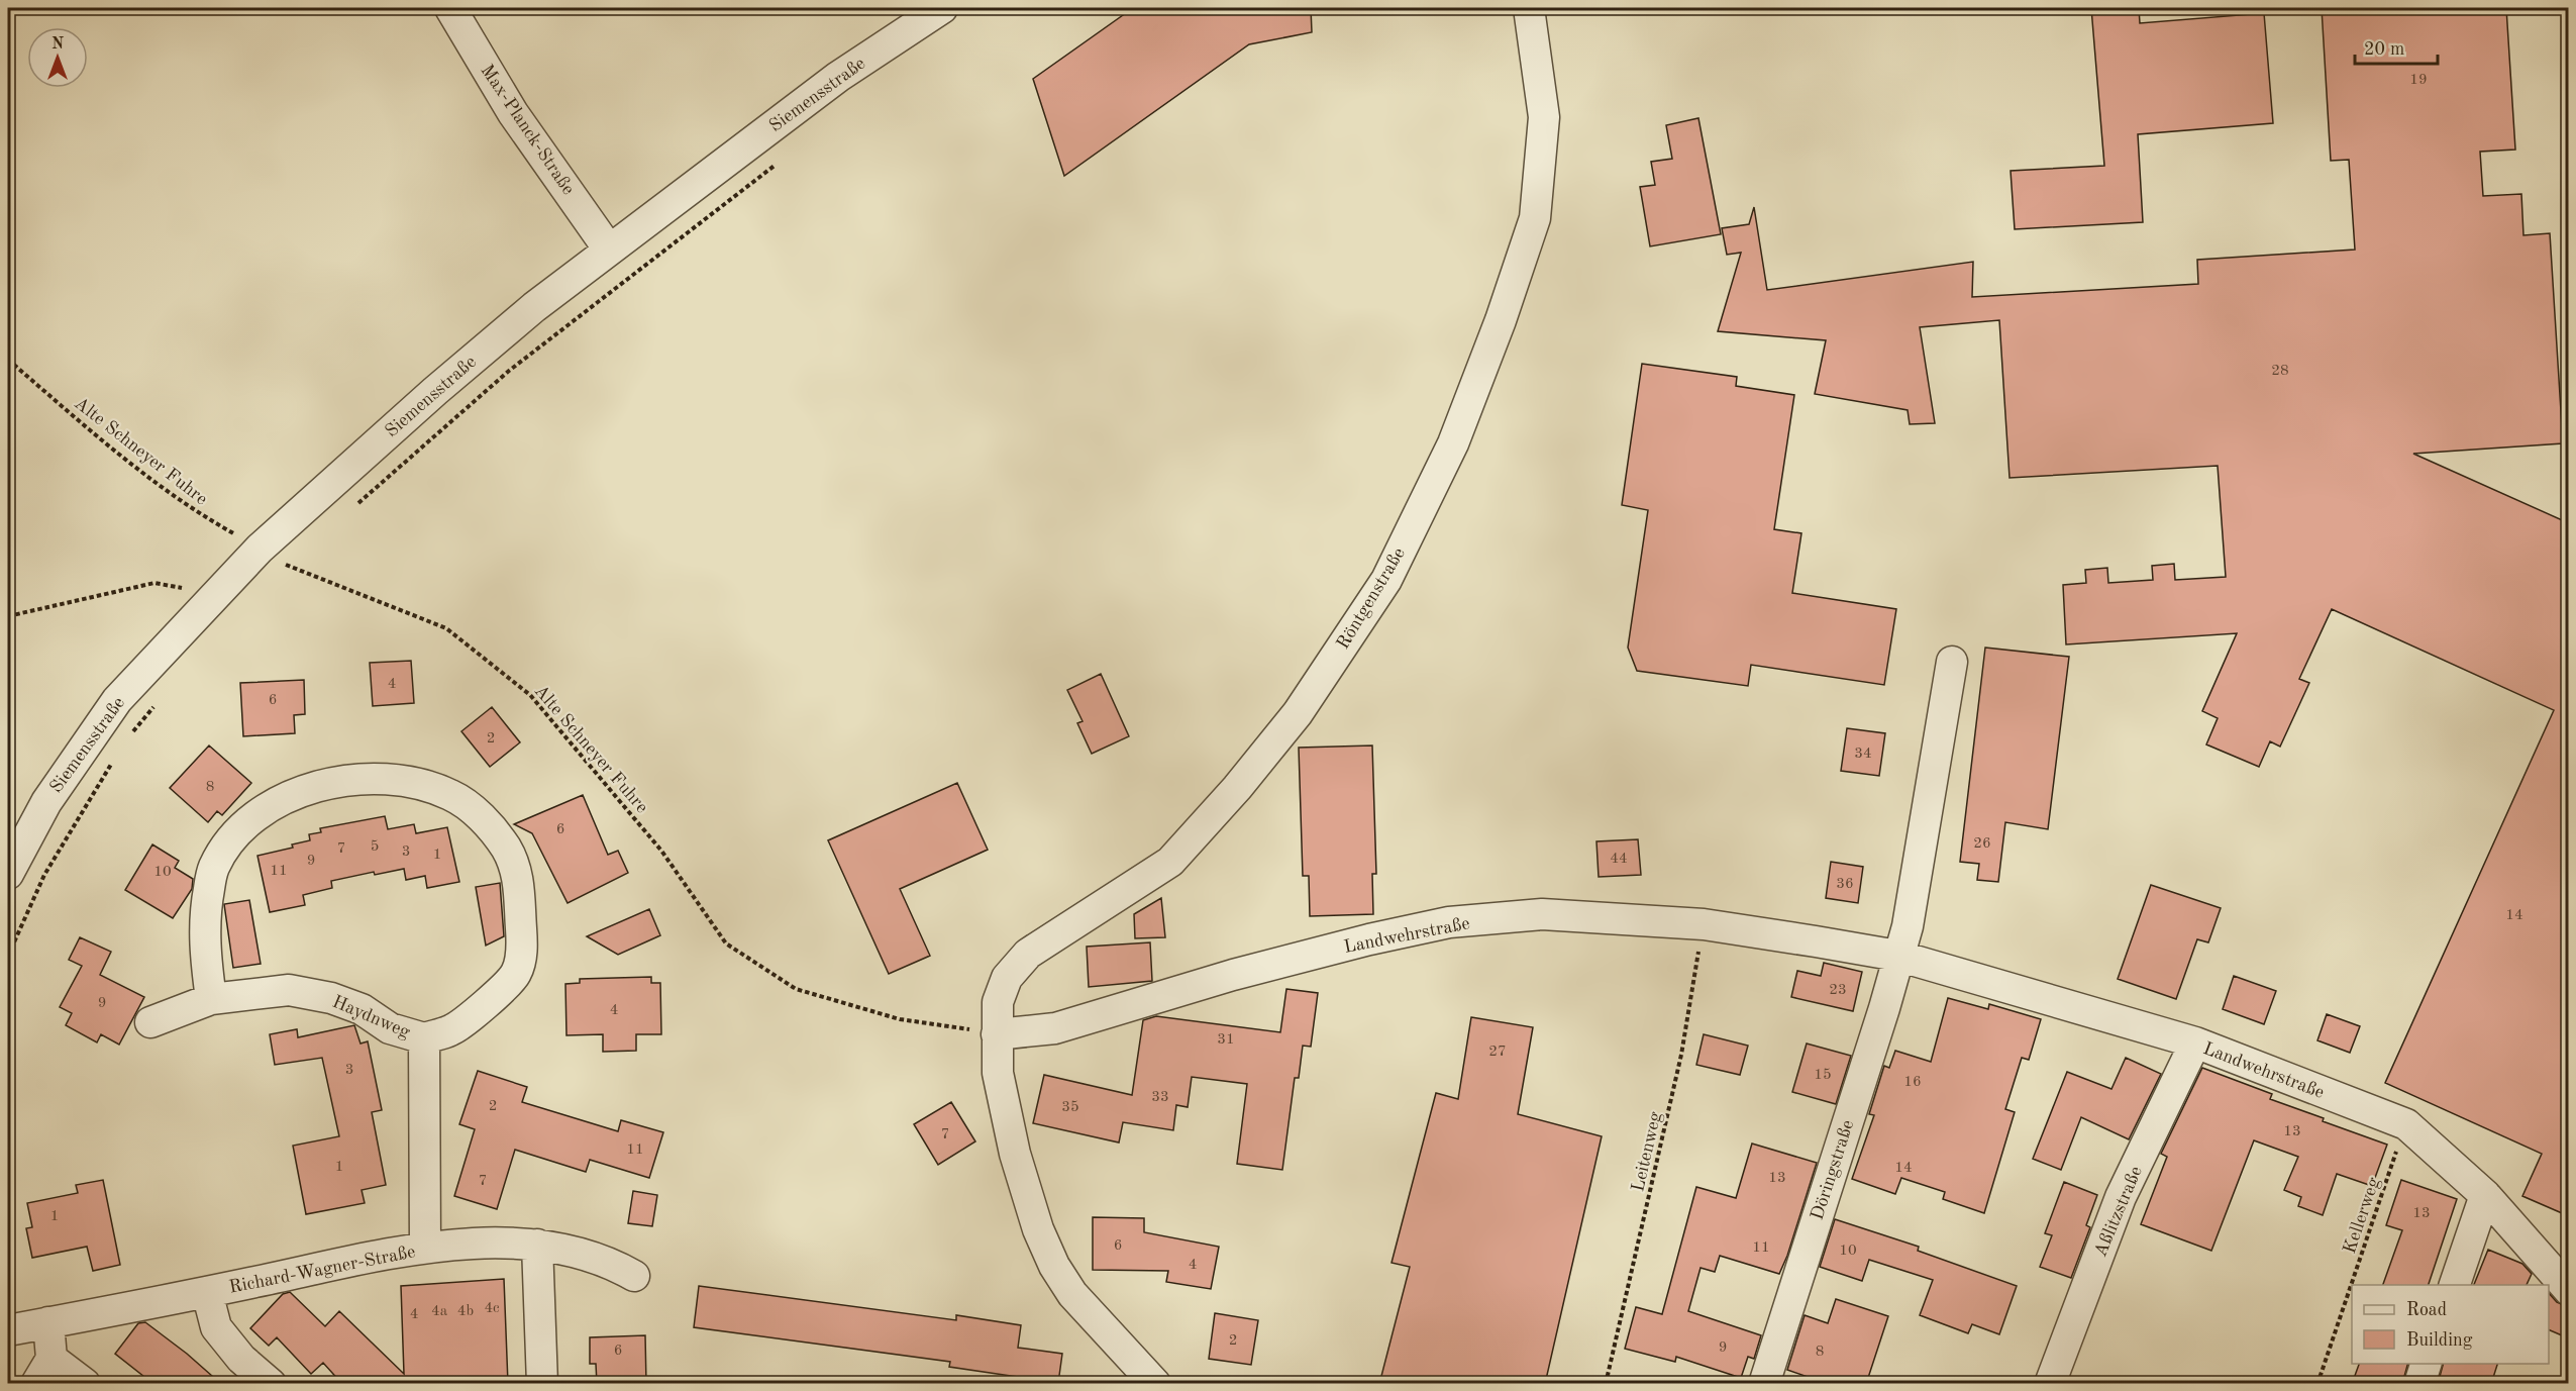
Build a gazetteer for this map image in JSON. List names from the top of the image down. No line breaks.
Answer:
{"streets":{"street":["Siemensstraße","Max-Planck-Straße","Röntgenstraße","Landwehrstraße","Haydnweg","Döringstraße","Aßlitzstraße","Richard-Wagner-Straße"],"path":["Alte Schneyer Fuhre","Leitenweg","Kellerweg"]},"crossings":[["Siemensstraße","Max-Planck-Straße"],["Siemensstraße","Alte Schneyer Fuhre"],["Alte Schneyer Fuhre","Röntgenstraße"],["Alte Schneyer Fuhre","Landwehrstraße"],["Röntgenstraße","Landwehrstraße"],["Landwehrstraße","Leitenweg"],["Landwehrstraße","Döringstraße"],["Landwehrstraße","Aßlitzstraße"],["Landwehrstraße","Kellerweg"],["Haydnweg","Richard-Wagner-Straße"]],"house_numbers":["19","28","4","6","2","34","8","6","26","5","7","3","1","44","9","11","10","36","14","23","9","4","31","27","3","15","16","33","2","35","13","7","11","1","14","13","7","13","1","6","11","10","4","4c","4a","4b","4","2","9","6","8"],"legend":["Road","Building"],"scale_bar":"20 m","north":"top"}
